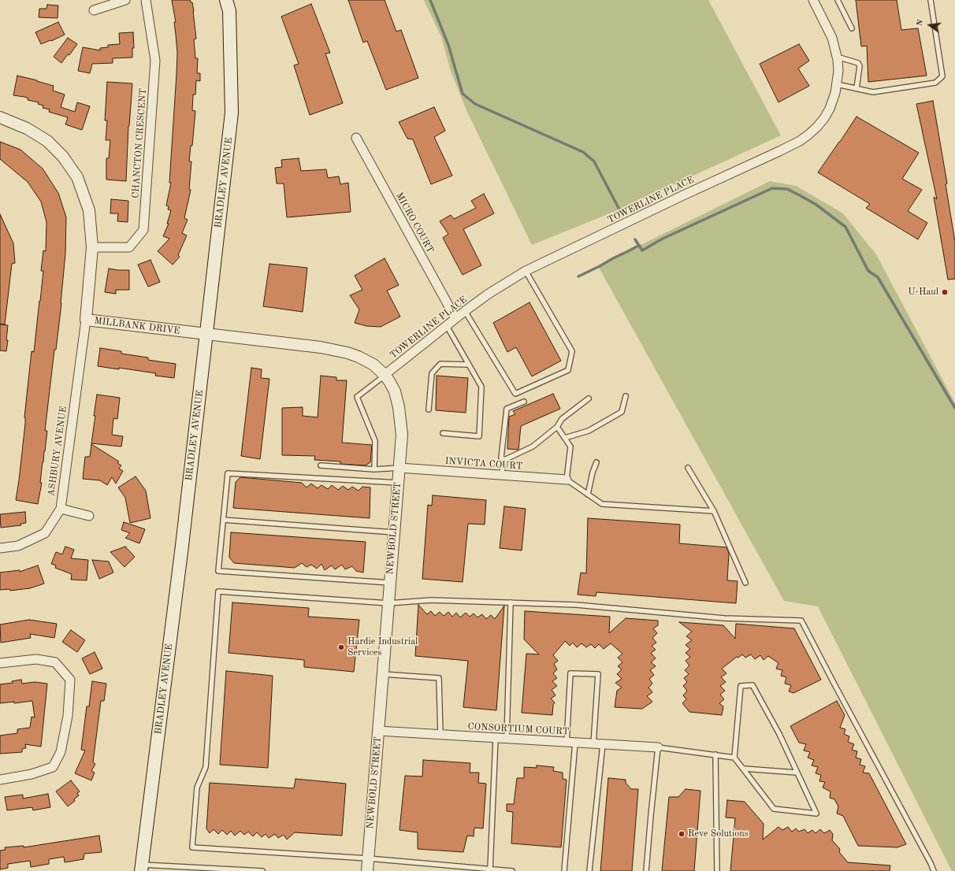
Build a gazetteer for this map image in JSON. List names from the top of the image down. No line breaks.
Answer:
{"streets":{"main road":["BRADLEY AVENUE"],"street":["CHANCTON CRESCENT","TOWERLINE PLACE","MICRO COURT","MILLBANK DRIVE","ASHBURY AVENUE","INVICTA COURT","NEWBOLD STREET","CONSORTIUM COURT"]},"crossings":[["CHANCTON CRESCENT","MILLBANK DRIVE"],["BRADLEY AVENUE","MILLBANK DRIVE"],["BRADLEY AVENUE","NEWBOLD STREET"],["TOWERLINE PLACE","MICRO COURT"],["TOWERLINE PLACE","NEWBOLD STREET"],["MILLBANK DRIVE","ASHBURY AVENUE"],["MILLBANK DRIVE","NEWBOLD STREET"],["INVICTA COURT","NEWBOLD STREET"],["NEWBOLD STREET","CONSORTIUM COURT"]],"places":["U-Haul","Hardie Industrial Services","Reve Solutions"],"north":"left"}
